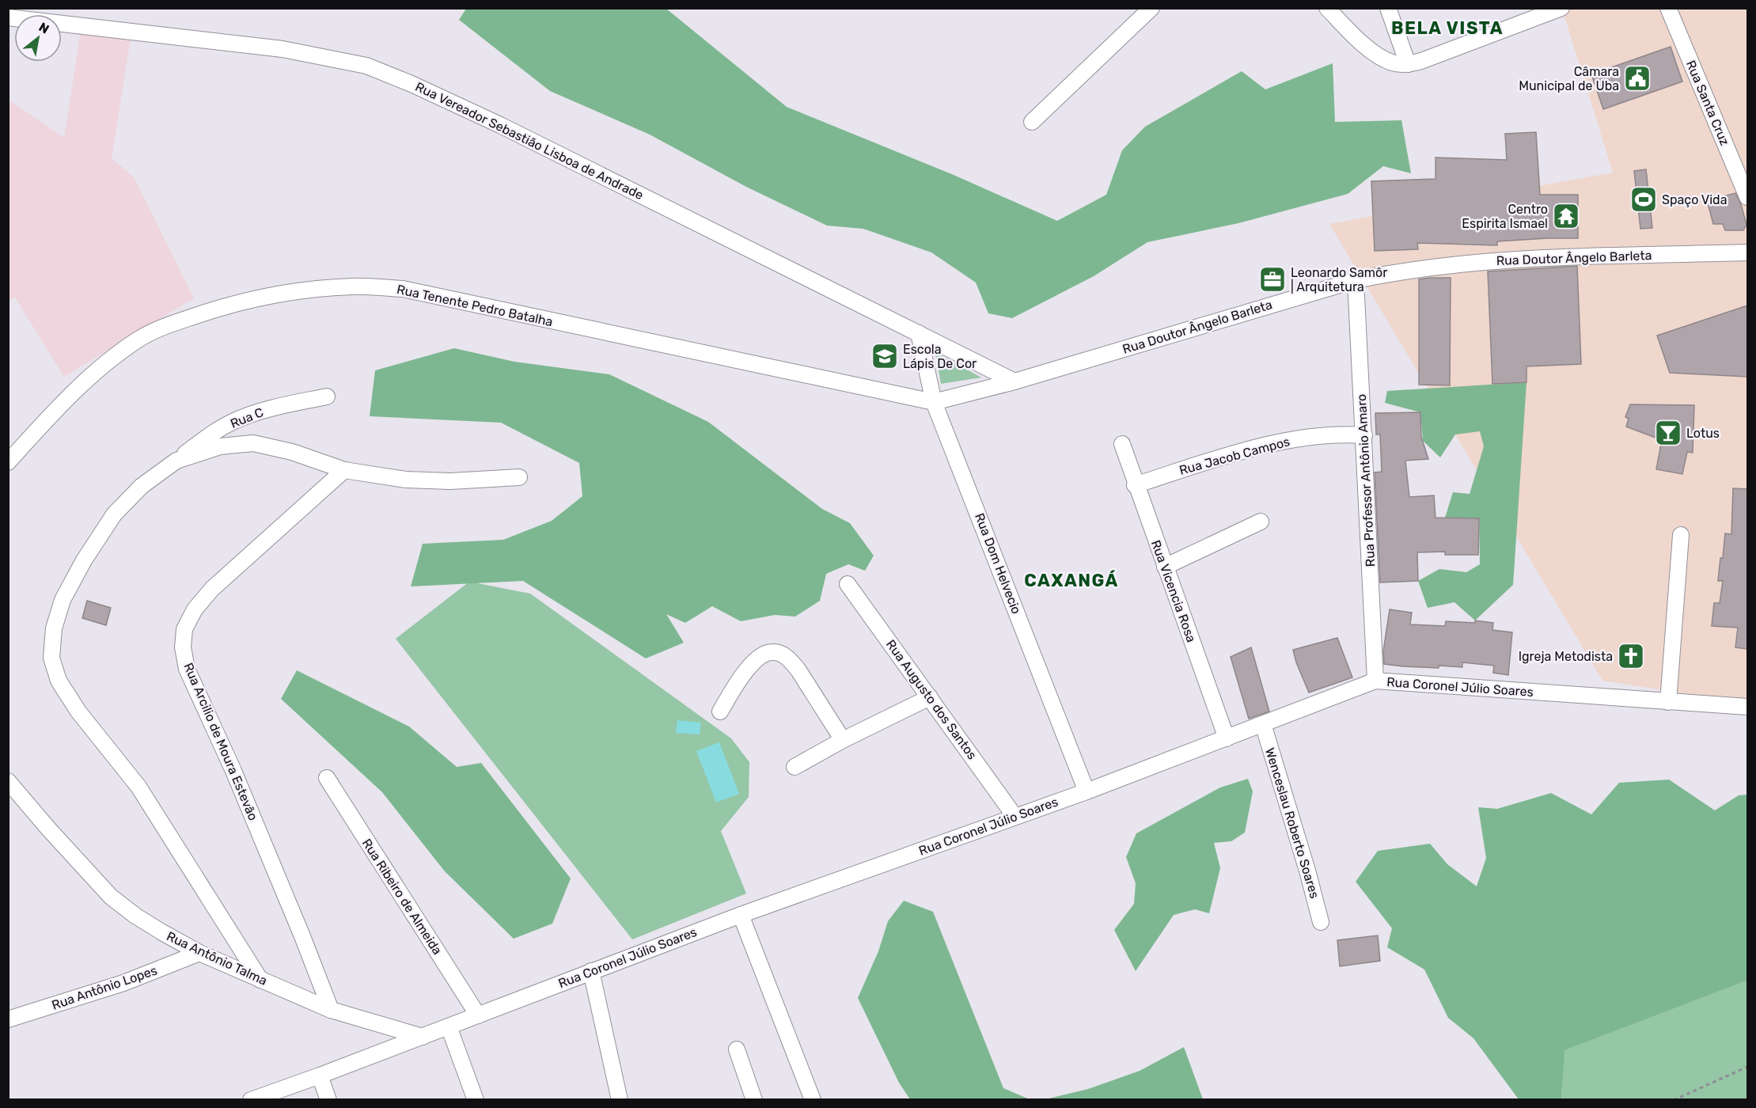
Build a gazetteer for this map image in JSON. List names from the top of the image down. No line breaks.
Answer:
{"streets":{"street":["Rua Santa Cruz","Rua Vereador Sebastião Lisboa de Andrade","Rua Doutor Ângelo Barleta","Rua Tenente Pedro Batalha","Rua C","Rua Jacob Campos","Rua Professor Antônio Amaro","Rua Dom Helvecio","Rua Vicencia Rosa","Rua Coronel Júlio Soares","Rua Augusto dos Santos","Rua Arcilio de Moura Estevão","Wenceslau Roberto Soares","Rua Ribeiro de Almeida","Rua Antônio Talma","Rua Antônio Lopes"]},"crossings":[["Rua Vereador Sebastião Lisboa de Andrade","Rua Doutor Ângelo Barleta"],["Rua Vereador Sebastião Lisboa de Andrade","Rua Dom Helvecio"],["Rua Doutor Ângelo Barleta","Rua Tenente Pedro Batalha"],["Rua Doutor Ângelo Barleta","Rua Professor Antônio Amaro"],["Rua Doutor Ângelo Barleta","Rua Dom Helvecio"],["Rua Tenente Pedro Batalha","Rua Dom Helvecio"],["Rua C","Rua Antônio Talma"],["Rua Jacob Campos","Rua Professor Antônio Amaro"],["Rua Jacob Campos","Rua Vicencia Rosa"],["Rua Professor Antônio Amaro","Rua Coronel Júlio Soares"],["Rua Dom Helvecio","Rua Coronel Júlio Soares"],["Rua Vicencia Rosa","Rua Coronel Júlio Soares"],["Rua Coronel Júlio Soares","Rua Augusto dos Santos"],["Rua Coronel Júlio Soares","Wenceslau Roberto Soares"],["Rua Coronel Júlio Soares","Rua Ribeiro de Almeida"],["Rua Coronel Júlio Soares","Rua Antônio Talma"],["Rua Arcilio de Moura Estevão","Rua Antônio Talma"],["Rua Antônio Talma","Rua Antônio Lopes"]],"districts":["BELA VISTA","CAXANGÁ"],"places":{"public building":["Câmara Municipal de Uba"],"sports":["Spaço Vida"],"temple":["Centro Espirita Ismael"],"office":["Leonardo Samôr | Arquitetura"],"school or university":["Escola Lápis De Cor"],"bar":["Lotus"],"church":["Igreja Metodista"]},"north":"top right"}
